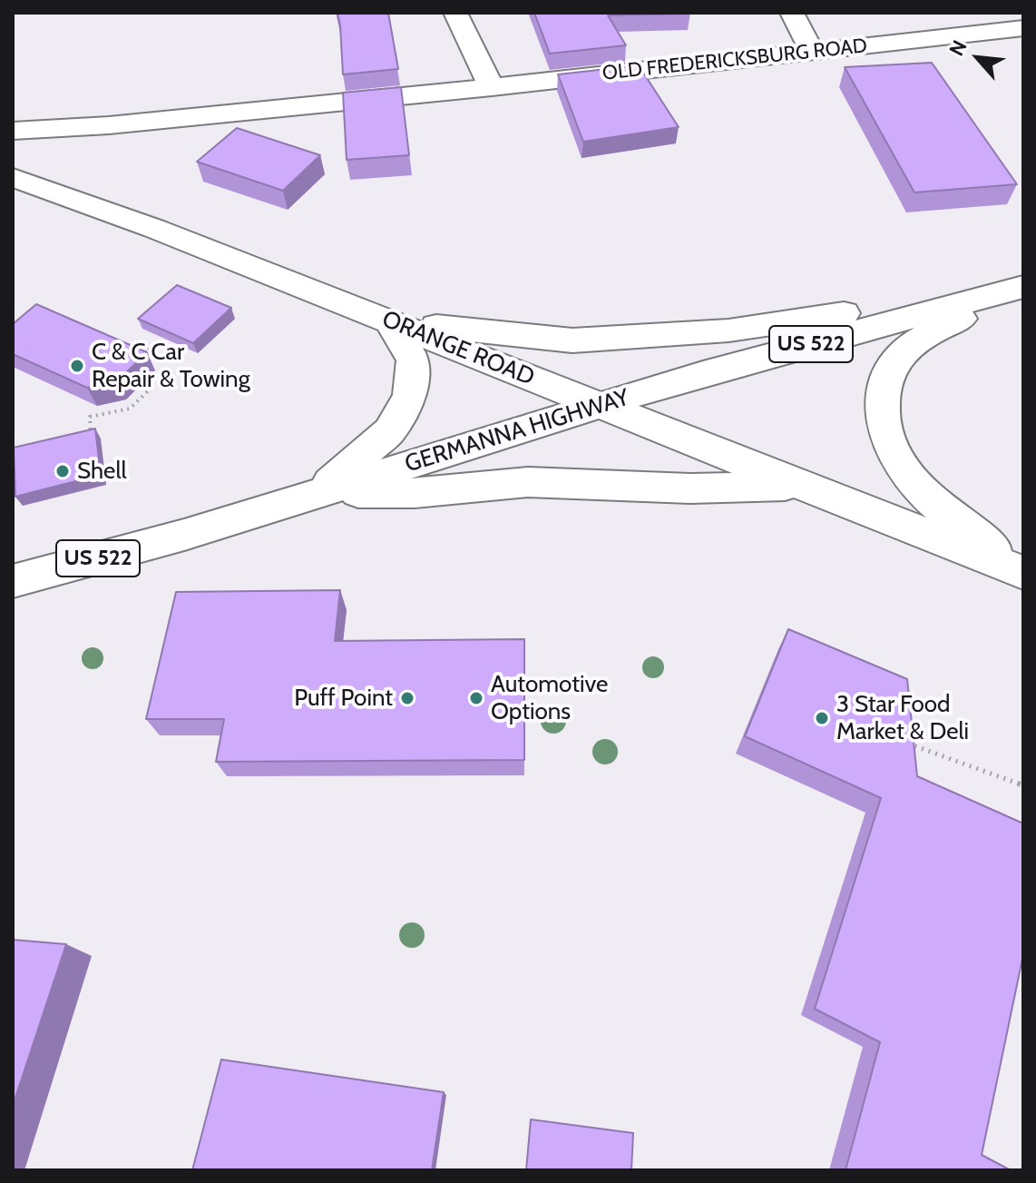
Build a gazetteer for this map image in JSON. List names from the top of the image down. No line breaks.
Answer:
{"streets":{"main road":["OLD FREDERICKSBURG ROAD","US 522","ORANGE ROAD","GERMANNA HIGHWAY"]},"crossings":[["ORANGE ROAD","GERMANNA HIGHWAY"]],"places":["C & C Car Repair & Towing","Shell","Puff Point","Automotive Options","3 Star Food Market & Deli"],"north":"top left"}
